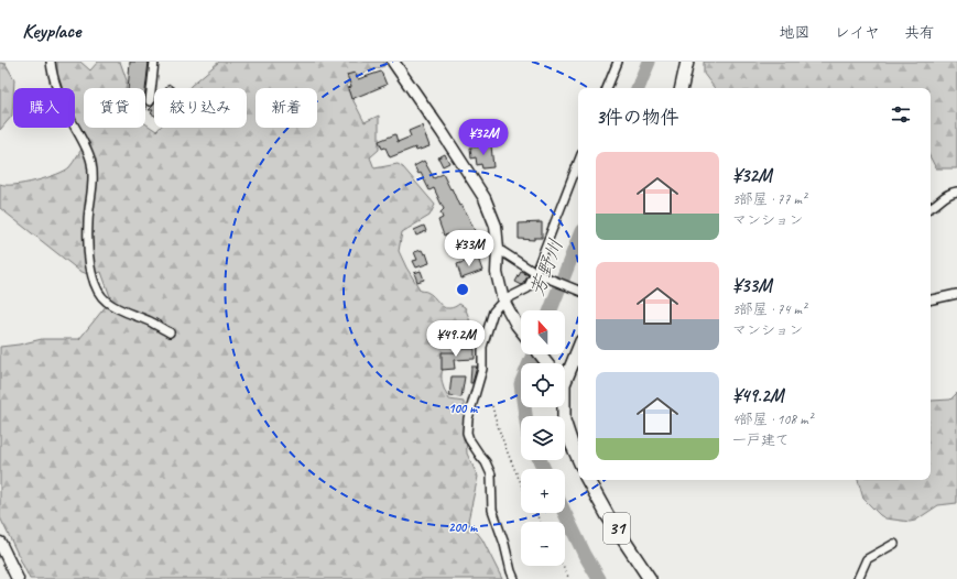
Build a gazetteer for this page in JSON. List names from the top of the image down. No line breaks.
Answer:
{"streets":{"main road":["31"]},"water":["芳野川"],"north":"top","page":{"header":"Keyplace","nav":["地図","レイヤ","共有"],"chip":["購入","賃貸","絞り込み","新着"],"heading":"3件の物件","price":["¥32M","¥33M","¥49.2M"],"list":[{"name":"¥32M","note":"3部屋 · 77 m² · マンション"},{"name":"¥33M","note":"3部屋 · 74 m² · マンション"},{"name":"¥49.2M","note":"4部屋 · 108 m² · 一戸建て"}],"map_buttons":["+","−"]},"rings":["100 m","200 m"]}
